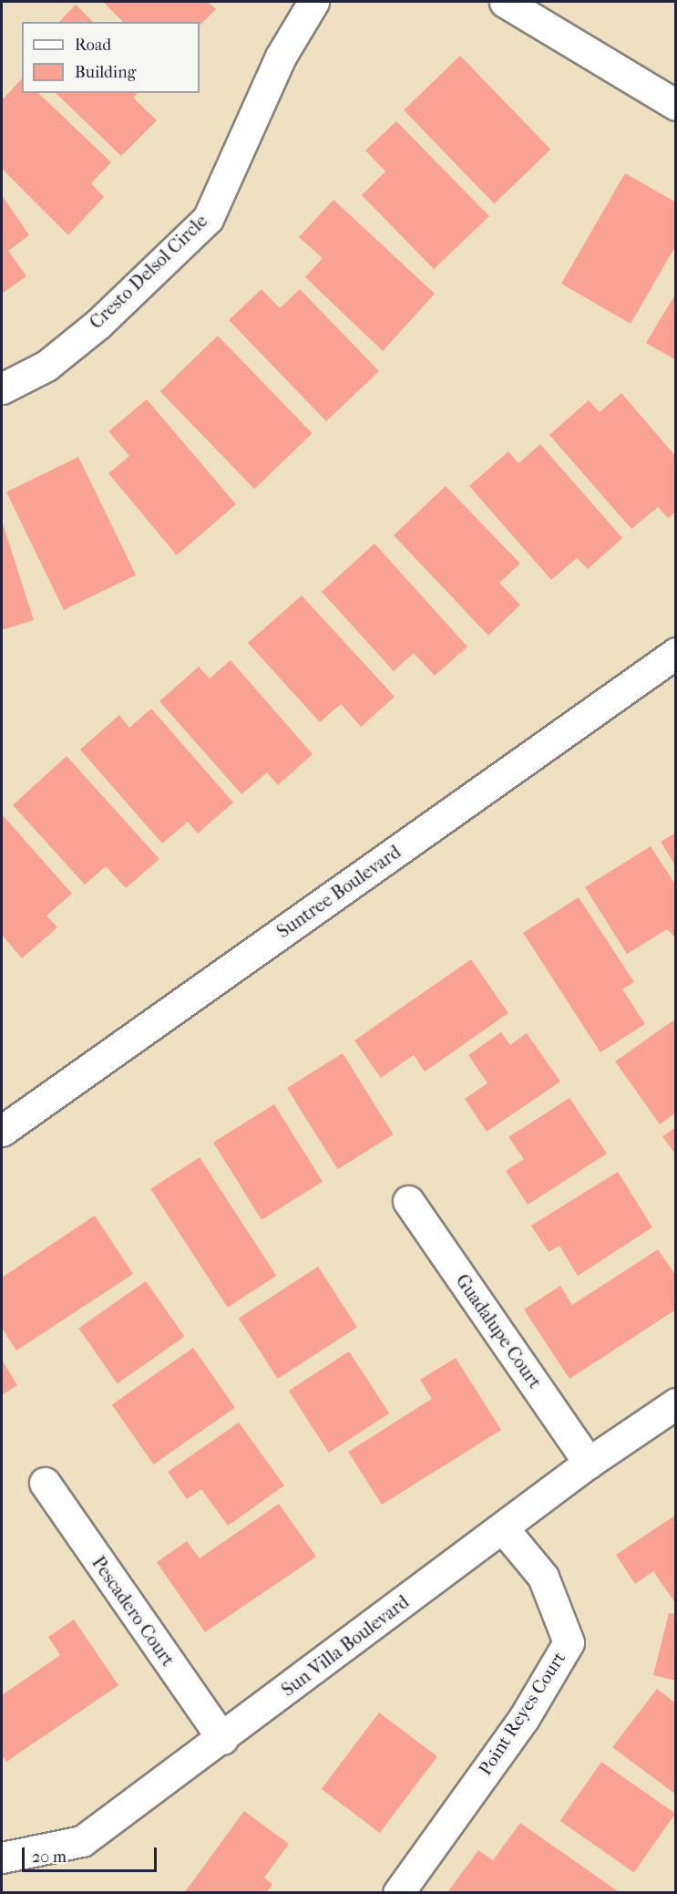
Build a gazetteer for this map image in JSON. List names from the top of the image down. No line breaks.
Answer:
{"streets":{"street":["Cresto Delsol Circle","Suntree Boulevard","Guadalupe Court","Pescadero Court","Sun Villa Boulevard","Point Reyes Court"]},"crossings":[["Guadalupe Court","Sun Villa Boulevard"],["Pescadero Court","Sun Villa Boulevard"],["Sun Villa Boulevard","Point Reyes Court"]],"legend":["Road","Building"],"scale_bar":"20 m"}
